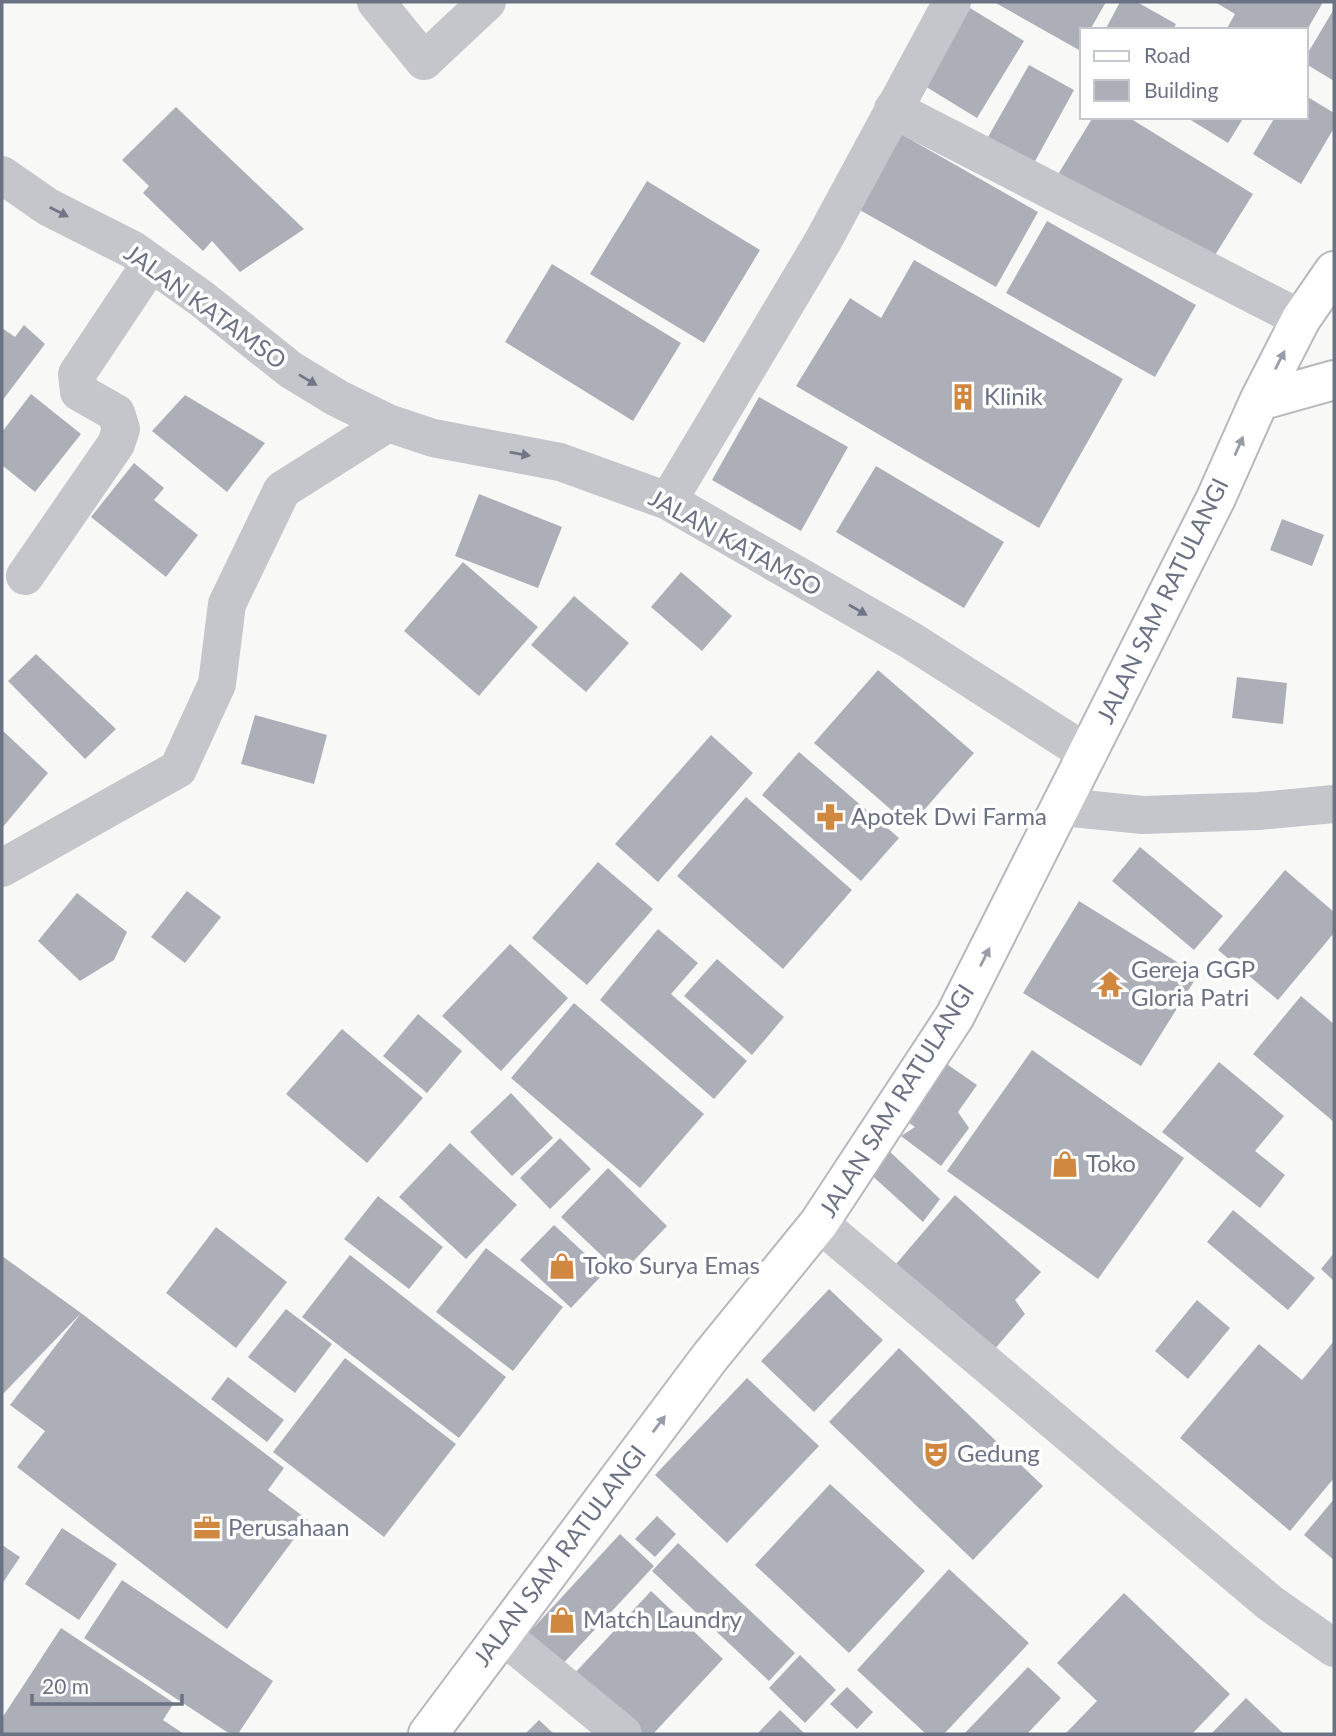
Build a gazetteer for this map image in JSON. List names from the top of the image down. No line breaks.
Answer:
{"streets":{"main road":["JALAN SAM RATULANGI"],"street":["JALAN KATAMSO"]},"crossings":[["JALAN KATAMSO","JALAN SAM RATULANGI"]],"one_way":["JALAN KATAMSO","JALAN SAM RATULANGI"],"places":{"building":["Klinik"],"pharmacy":["Apotek Dwi Farma"],"temple":["Gereja GGP Gloria Patri"],"shop":["Toko","Toko Surya Emas","Match Laundry"],"theatre":["Gedung"],"office":["Perusahaan"]},"legend":["Road","Building"],"scale_bar":"20 m"}
